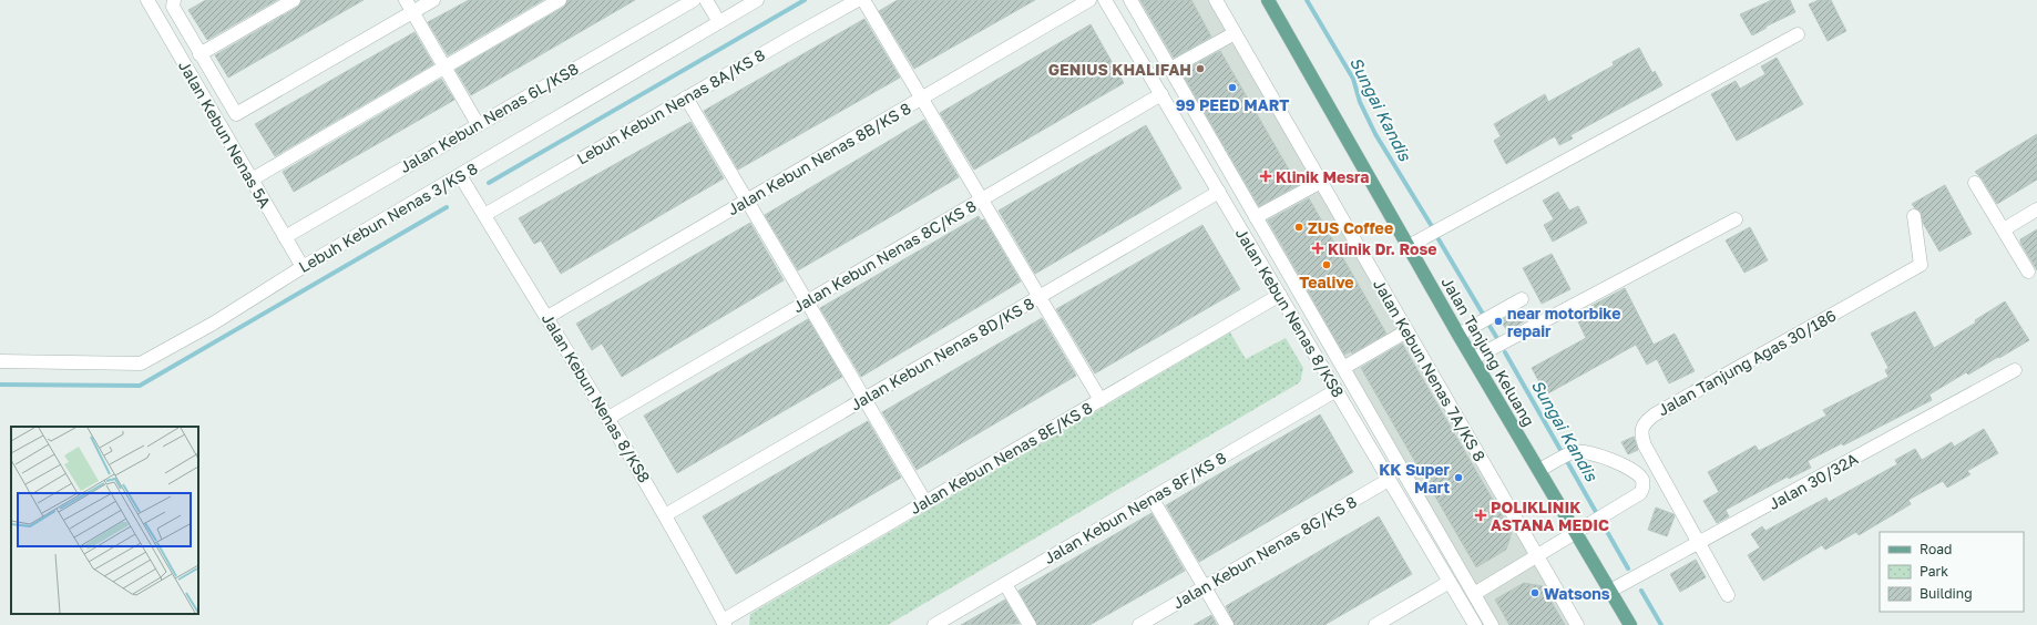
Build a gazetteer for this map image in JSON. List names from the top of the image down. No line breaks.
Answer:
{"streets":{"main road":["Jalan Tanjung Keluang"],"street":["Lebuh Kebun Nenas 8A/KS 8","Jalan Kebun Nenas 6L/KS8","Jalan Kebun Nenas 5A","Jalan Kebun Nenas 8B/KS 8","Lebuh Kebun Nenas 3/KS 8","Jalan Kebun Nenas 8C/KS 8","Jalan Kebun Nenas 8/KS8","Jalan Kebun Nenas 8D/KS 8","Jalan Tanjung Agas 30/186","Jalan Kebun Nenas 7A/KS 8","Jalan Kebun Nenas 8E/KS 8","Jalan 30/32A","Jalan Kebun Nenas 8F/KS 8","Jalan Kebun Nenas 8G/KS 8"]},"crossings":[["Lebuh Kebun Nenas 8A/KS 8","Jalan Kebun Nenas 8/KS8"],["Jalan Kebun Nenas 6L/KS8","Jalan Kebun Nenas 5A"],["Jalan Kebun Nenas 5A","Lebuh Kebun Nenas 3/KS 8"],["Jalan Kebun Nenas 8B/KS 8","Jalan Kebun Nenas 8/KS8"],["Lebuh Kebun Nenas 3/KS 8","Jalan Kebun Nenas 8/KS8"],["Jalan Kebun Nenas 8C/KS 8","Jalan Kebun Nenas 8/KS8"],["Jalan Kebun Nenas 8/KS8","Jalan Kebun Nenas 8D/KS 8"],["Jalan Kebun Nenas 8/KS8","Jalan Kebun Nenas 8E/KS 8"],["Jalan Kebun Nenas 8/KS8","Jalan Kebun Nenas 8F/KS 8"],["Jalan Kebun Nenas 8/KS8","Jalan Kebun Nenas 8G/KS 8"],["Jalan Tanjung Keluang","Jalan 30/32A"],["Jalan Tanjung Agas 30/186","Jalan 30/32A"]],"water":["Sungai Kandis"],"places":{"other":["GENIUS KHALIFAH","99 PEED MART","ZUS Coffee","Tealive","near motorbike repair","KK Super Mart","Watsons"],"health":["Klinik Mesra","Klinik Dr. Rose","POLIKLINIK ASTANA MEDIC"]},"legend":["Road","Park","Building"]}
